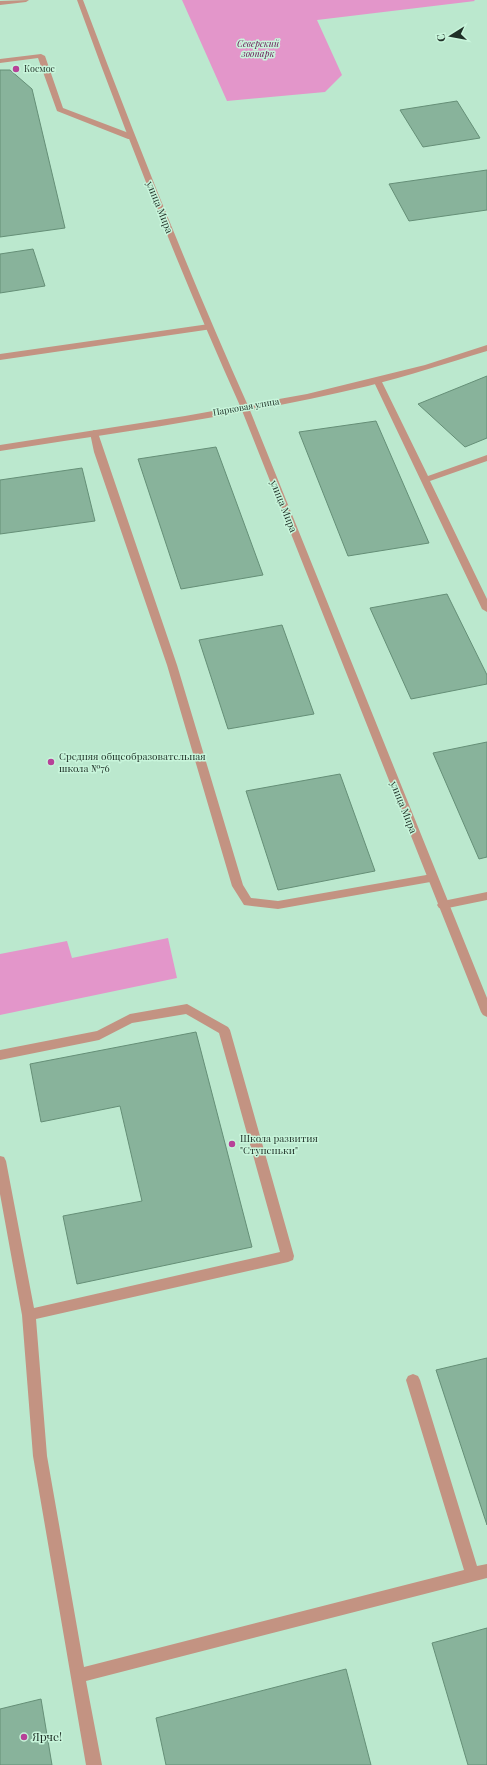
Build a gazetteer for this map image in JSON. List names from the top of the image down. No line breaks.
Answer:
{"streets":{"street":["улица Мира","Парковая улица"]},"crossings":[["улица Мира","Парковая улица"]],"parks":["Северский зоопарк"],"places":["Космос","Средняя общеобразовательная школа №76","Школа развития \"Ступеньки\"","Ярче!"],"north":"left"}
